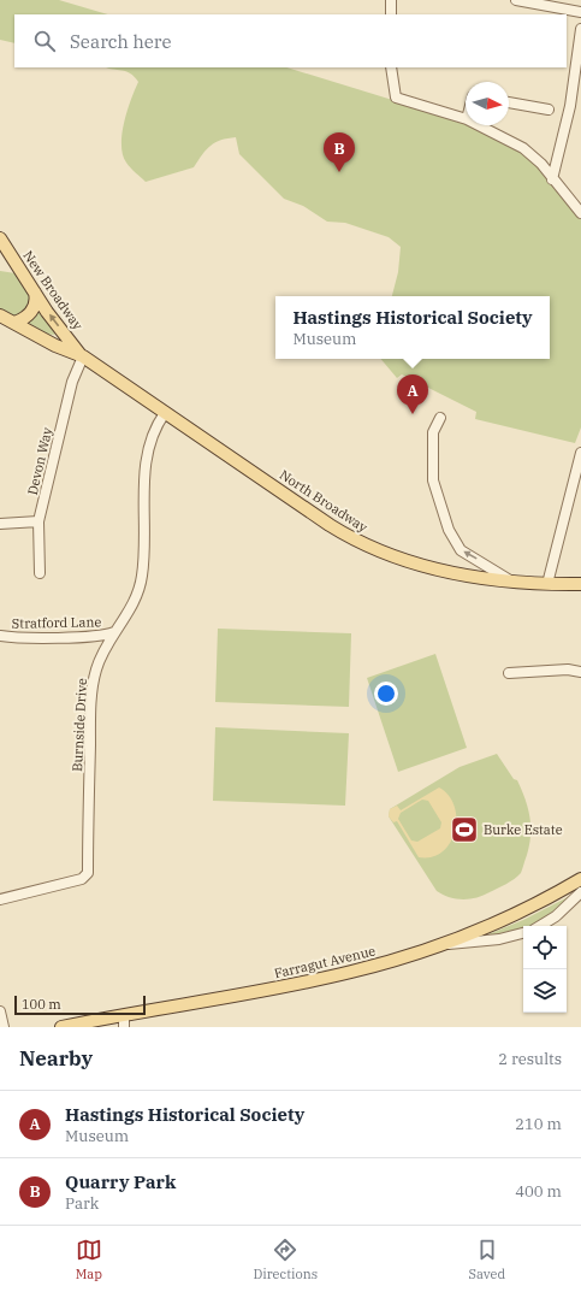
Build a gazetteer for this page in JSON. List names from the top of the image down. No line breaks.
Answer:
{"streets":{"main road":["New Broadway","North Broadway","Farragut Avenue"],"street":["Devon Way","Stratford Lane","Burnside Drive"]},"crossings":[["New Broadway","Devon Way"],["New Broadway","North Broadway"],["Devon Way","North Broadway"],["North Broadway","Burnside Drive"],["Stratford Lane","Burnside Drive"]],"one_way":["New Broadway"],"places":{"sports":["Burke Estate"]},"scale_bar":"100 m","north":"right","page":{"search":"Search here","pins":["B","A"],"popup":["Hastings Historical Society","Museum"],"scale":"100 m","heading":["Nearby","2 results"],"list":[{"mark":"A","name":"Hastings Historical Society","note":"Museum","value":"210 m"},{"mark":"B","name":"Quarry Park","note":"Park","value":"400 m"}],"nav":["Map","Directions","Saved"]}}
